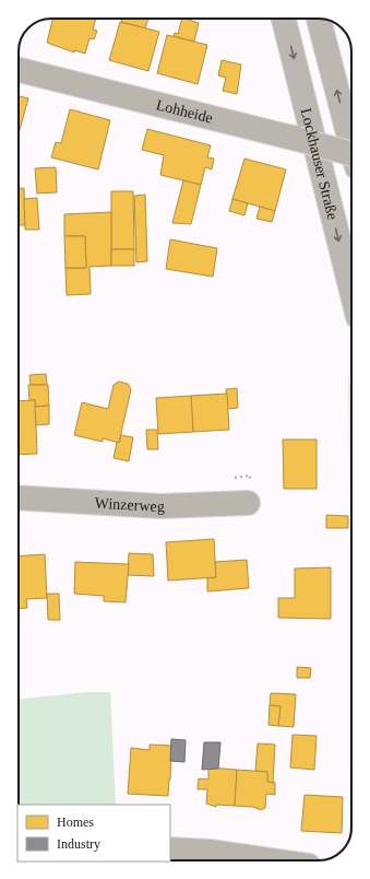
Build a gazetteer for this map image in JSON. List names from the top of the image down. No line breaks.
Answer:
{"streets":{"main road":["Lockhauser Straße"],"street":["Lohheide","Winzerweg"]},"legend":["Homes","Industry"]}
